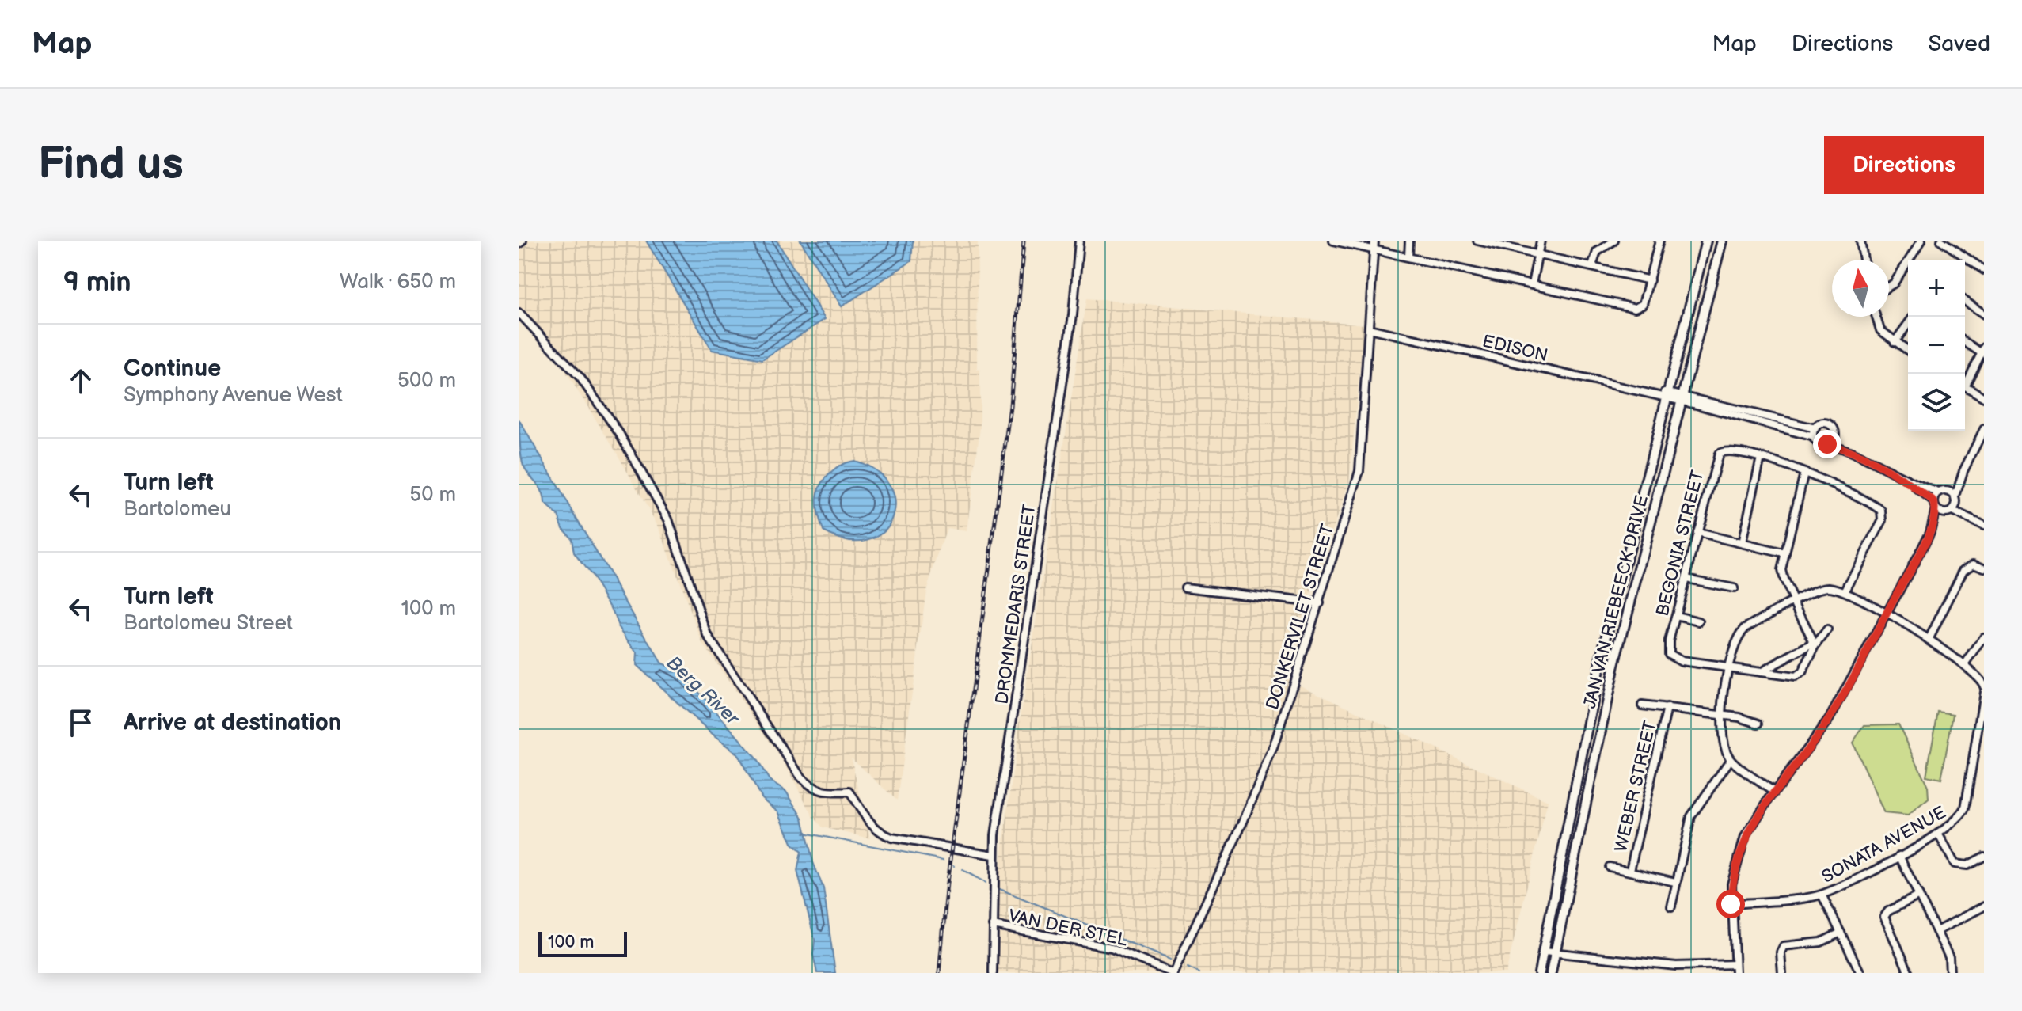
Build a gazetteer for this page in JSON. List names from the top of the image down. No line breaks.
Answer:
{"streets":{"main road":["JAN VAN RIEBEECK DRIVE"],"street":["EDISON","BEGONIA STREET","DROMMEDARIS STREET","DONKERVILET STREET","WEBER STREET","SONATA AVENUE","VAN DER STEL"]},"crossings":[["EDISON","JAN VAN RIEBEECK DRIVE"],["EDISON","DONKERVILET STREET"],["DROMMEDARIS STREET","VAN DER STEL"],["DONKERVILET STREET","VAN DER STEL"]],"water":["Berg River"],"scale_bar":"100 m","north":"top","page":{"header":"Map","nav":["Map","Directions","Saved"],"buttons":"Directions","title":"Find us","heading":["9 min","Walk · 650 m"],"map_buttons":["+","−"],"list":[["Continue","Symphony Avenue West","500 m"],["Turn left","Bartolomeu","50 m"],["Turn left","Bartolomeu Street","100 m"],"Arrive at destination"],"scale":"100 m"}}
